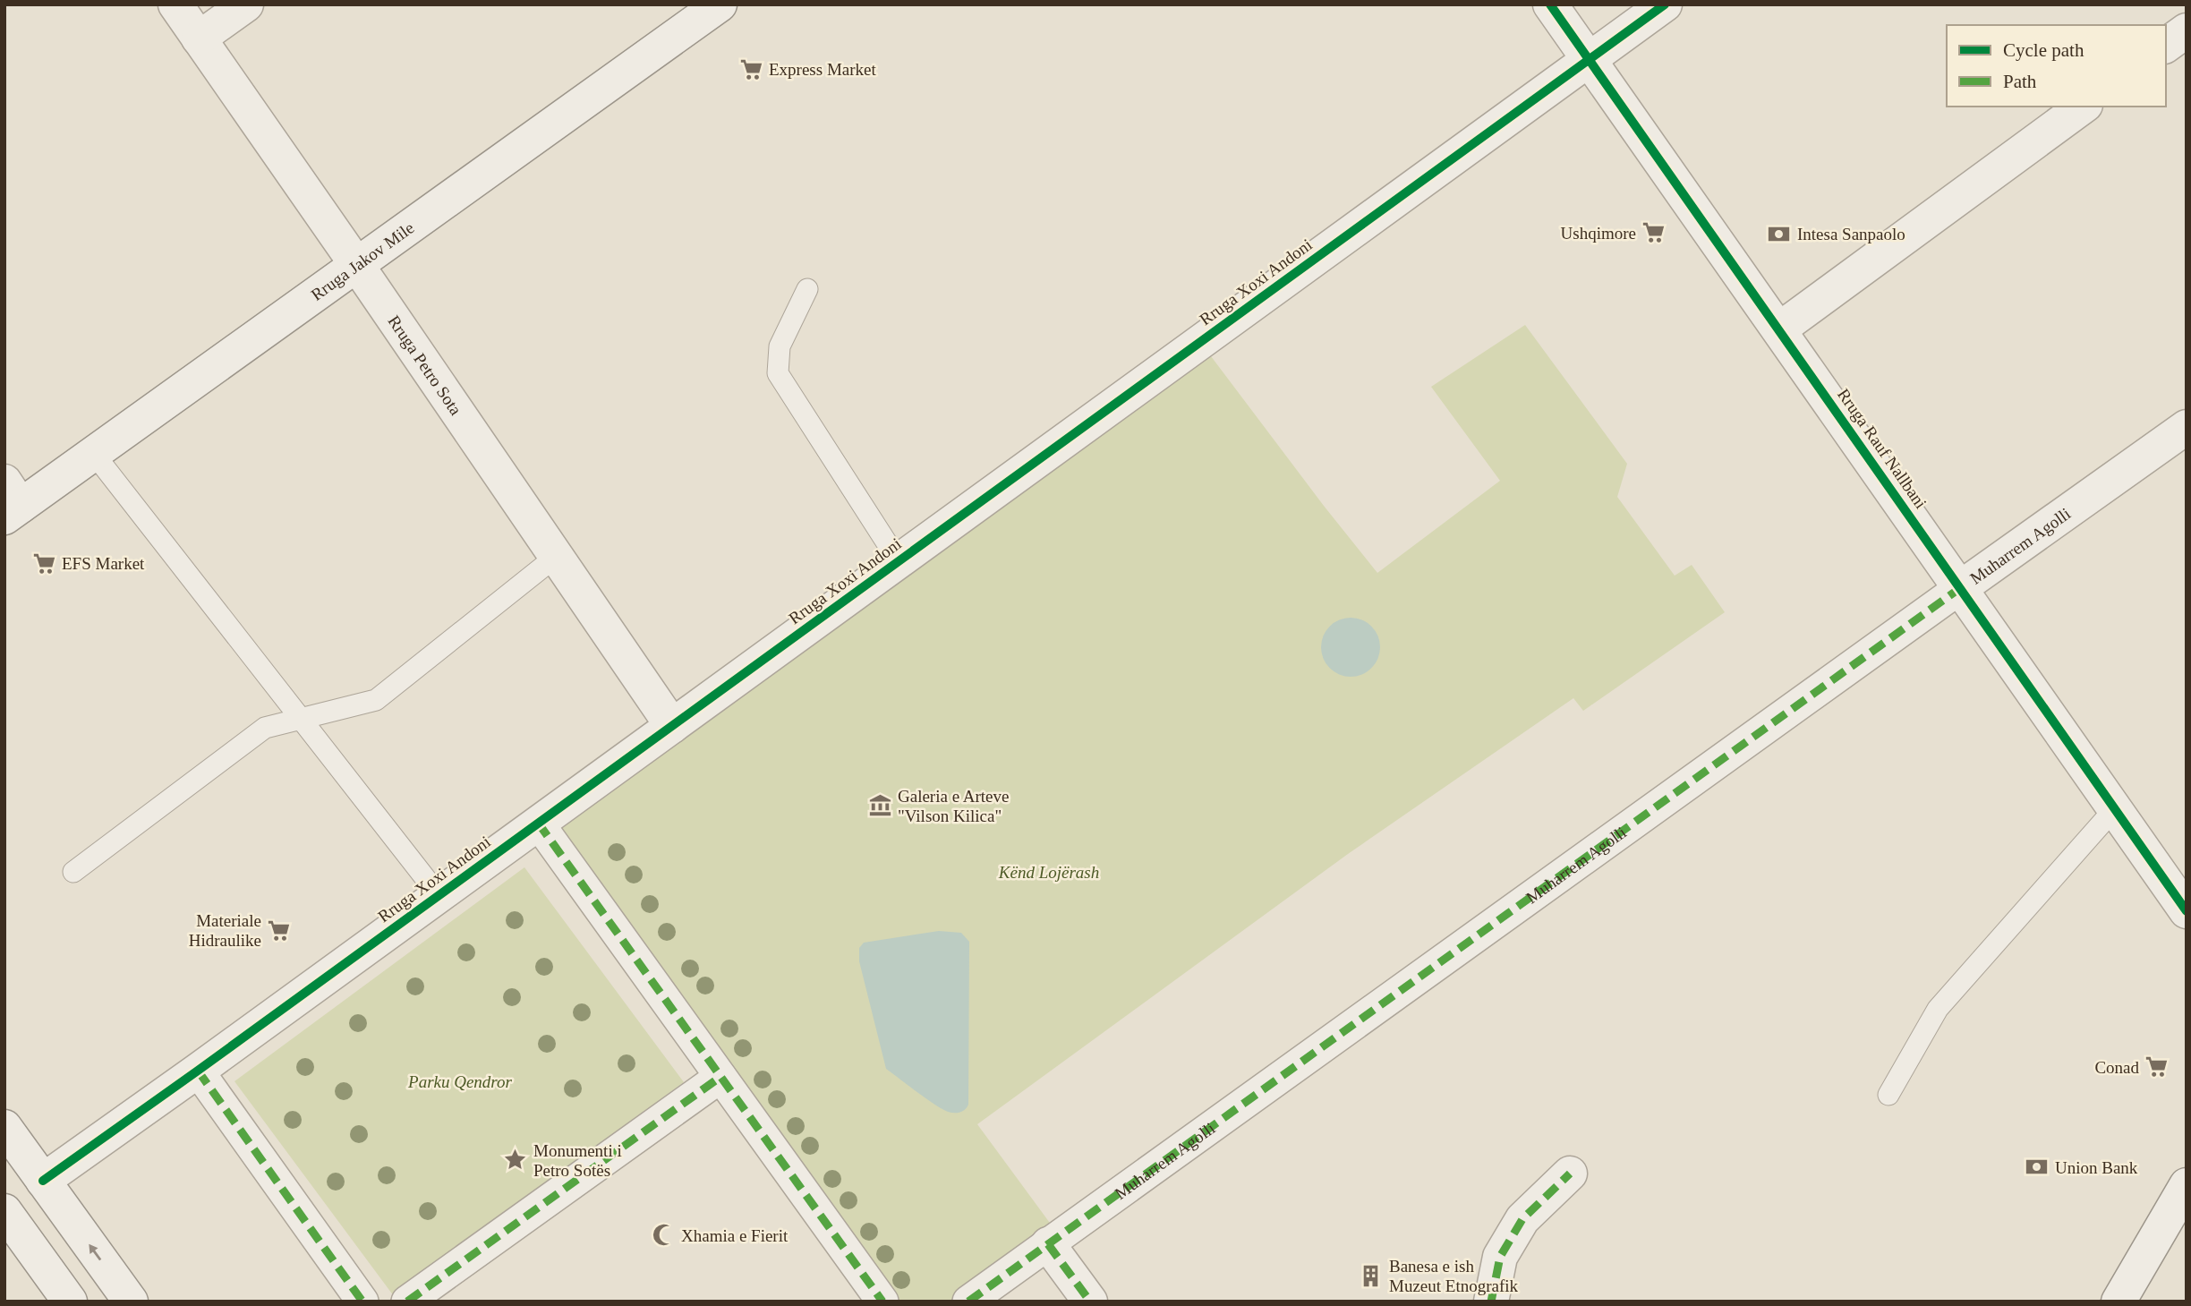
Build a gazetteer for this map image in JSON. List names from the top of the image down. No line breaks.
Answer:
{"streets":{"street":["Rruga Jakov Mile","Rruga Xoxi Andoni","Rruga Petro Sota","Rruga Rauf Nallbani","Muharrem Agolli"]},"crossings":[["Rruga Jakov Mile","Rruga Petro Sota"],["Rruga Xoxi Andoni","Rruga Petro Sota"],["Rruga Xoxi Andoni","Rruga Rauf Nallbani"],["Rruga Rauf Nallbani","Muharrem Agolli"]],"parks":["Kënd Lojërash","Parku Qendror"],"places":{"supermarket":["Express Market","Ushqimore","EFS Market","Materiale Hidraulike","Conad"],"bank":["Intesa Sanpaolo","Union Bank"],"museum":["Galeria e Arteve \"Vilson Kilica\""],"place":["Monumenti i Petro Sotës"],"mosque":["Xhamia e Fierit"],"building":["Banesa e ish Muzeut Etnografik"]},"legend":["Cycle path","Path"]}
